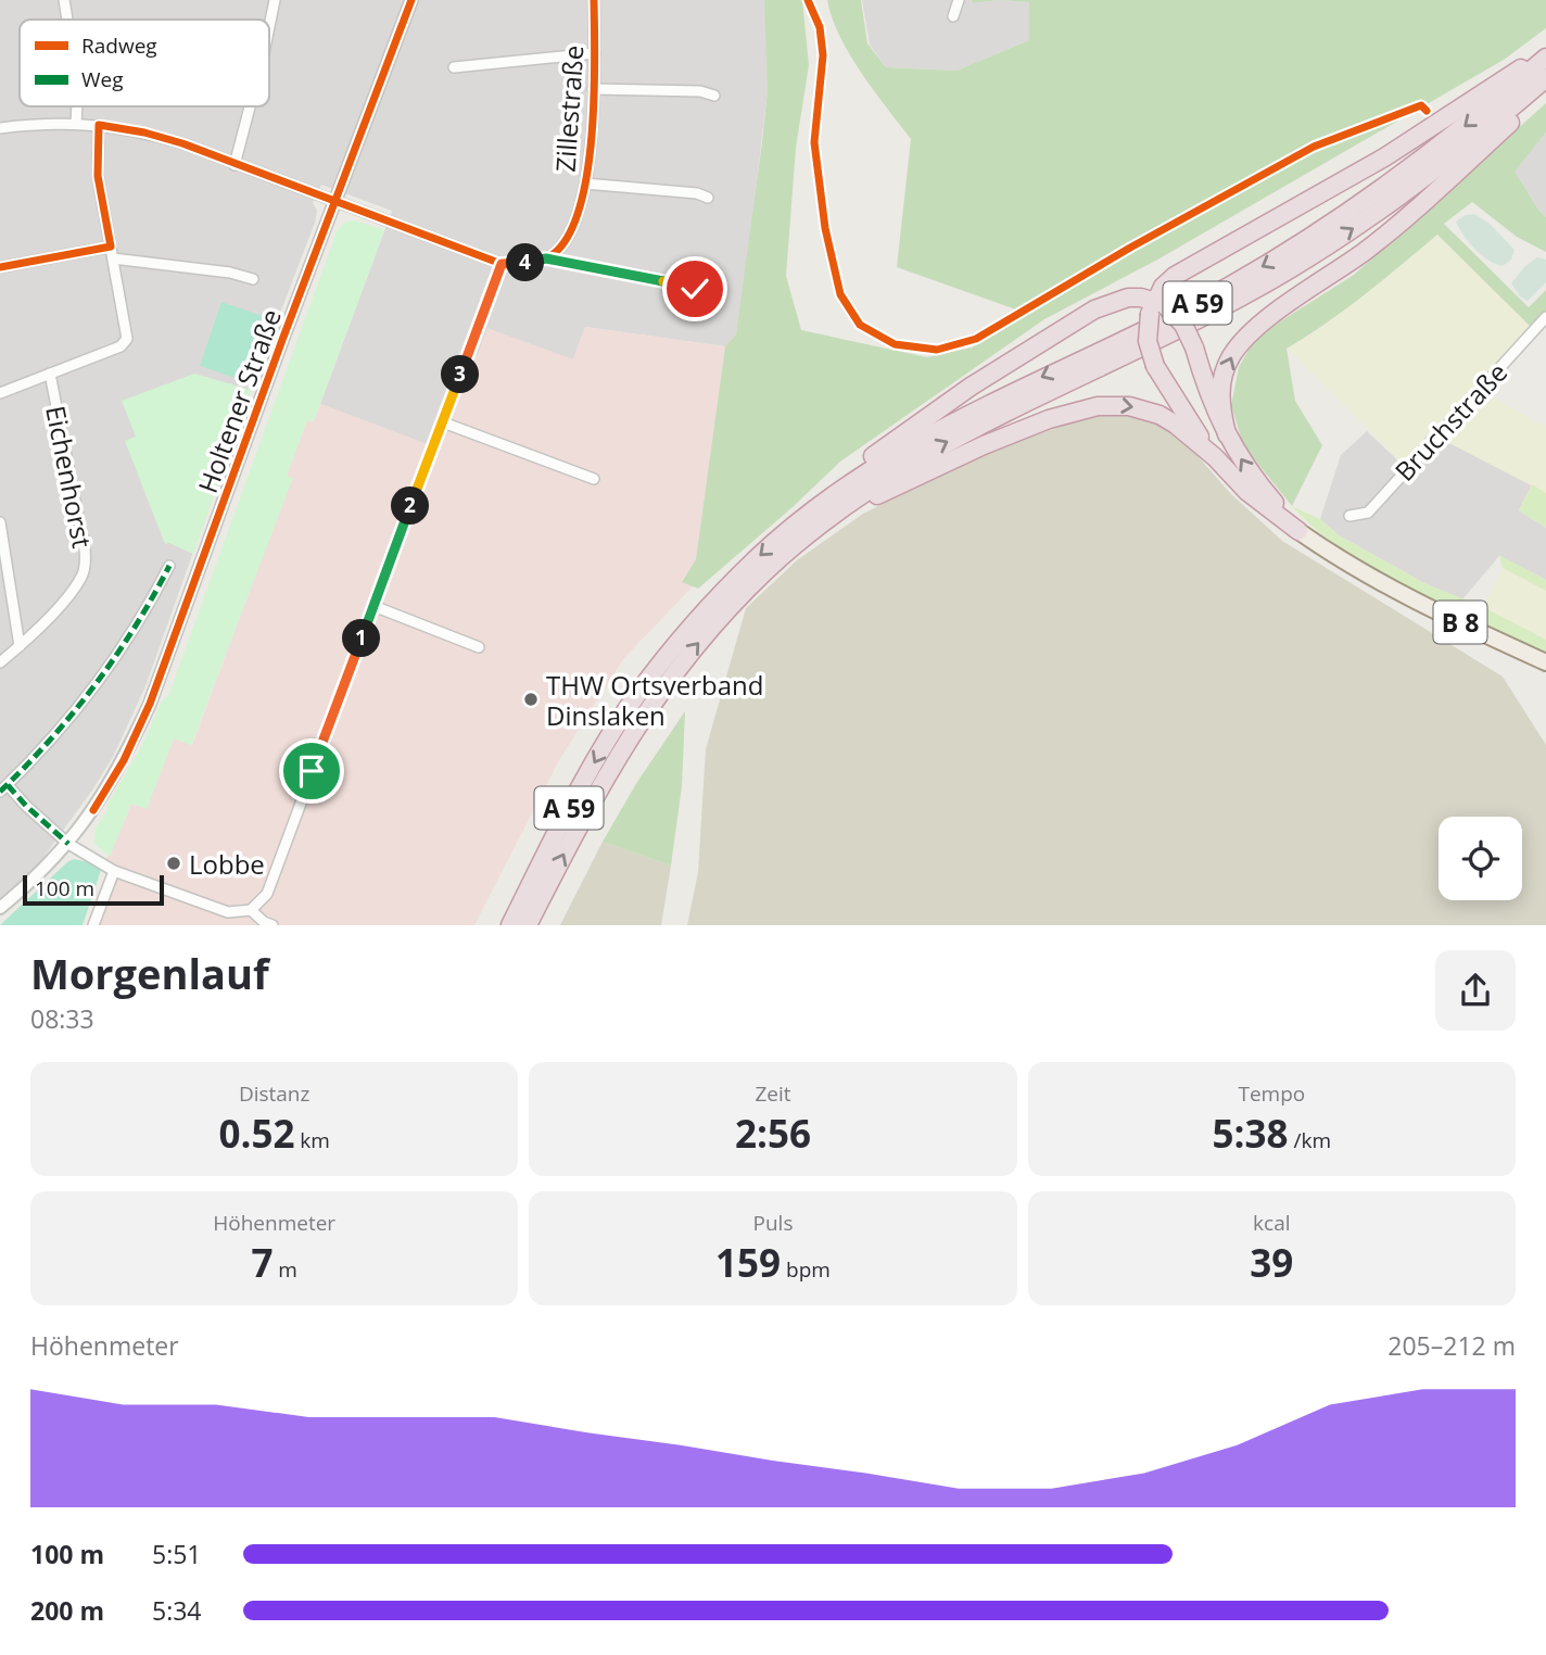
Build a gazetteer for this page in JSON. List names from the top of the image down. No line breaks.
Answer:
{"streets":{"highway":["A 59"],"main road":["B 8"],"street":["Zillestraße","Holtener Straße","Bruchstraße","Eichenhorst"]},"places":["THW Ortsverband Dinslaken","Lobbe"],"legend":["Radweg","Weg"],"scale_bar":"100 m","page":{"pins":["4","3","2","1"],"scale":"100 m","heading":["Morgenlauf","08:33"],"stats":[["Distanz","0.52 km"],["Zeit","2:56"],["Tempo","5:38 /km"],["Höhenmeter","7 m"],["Puls","159 bpm"],["kcal","39"]],"chart":["Höhenmeter","205–212 m"],"list":[{"name":"100 m","note":"5:51"},{"name":"200 m","note":"5:34"}]}}
